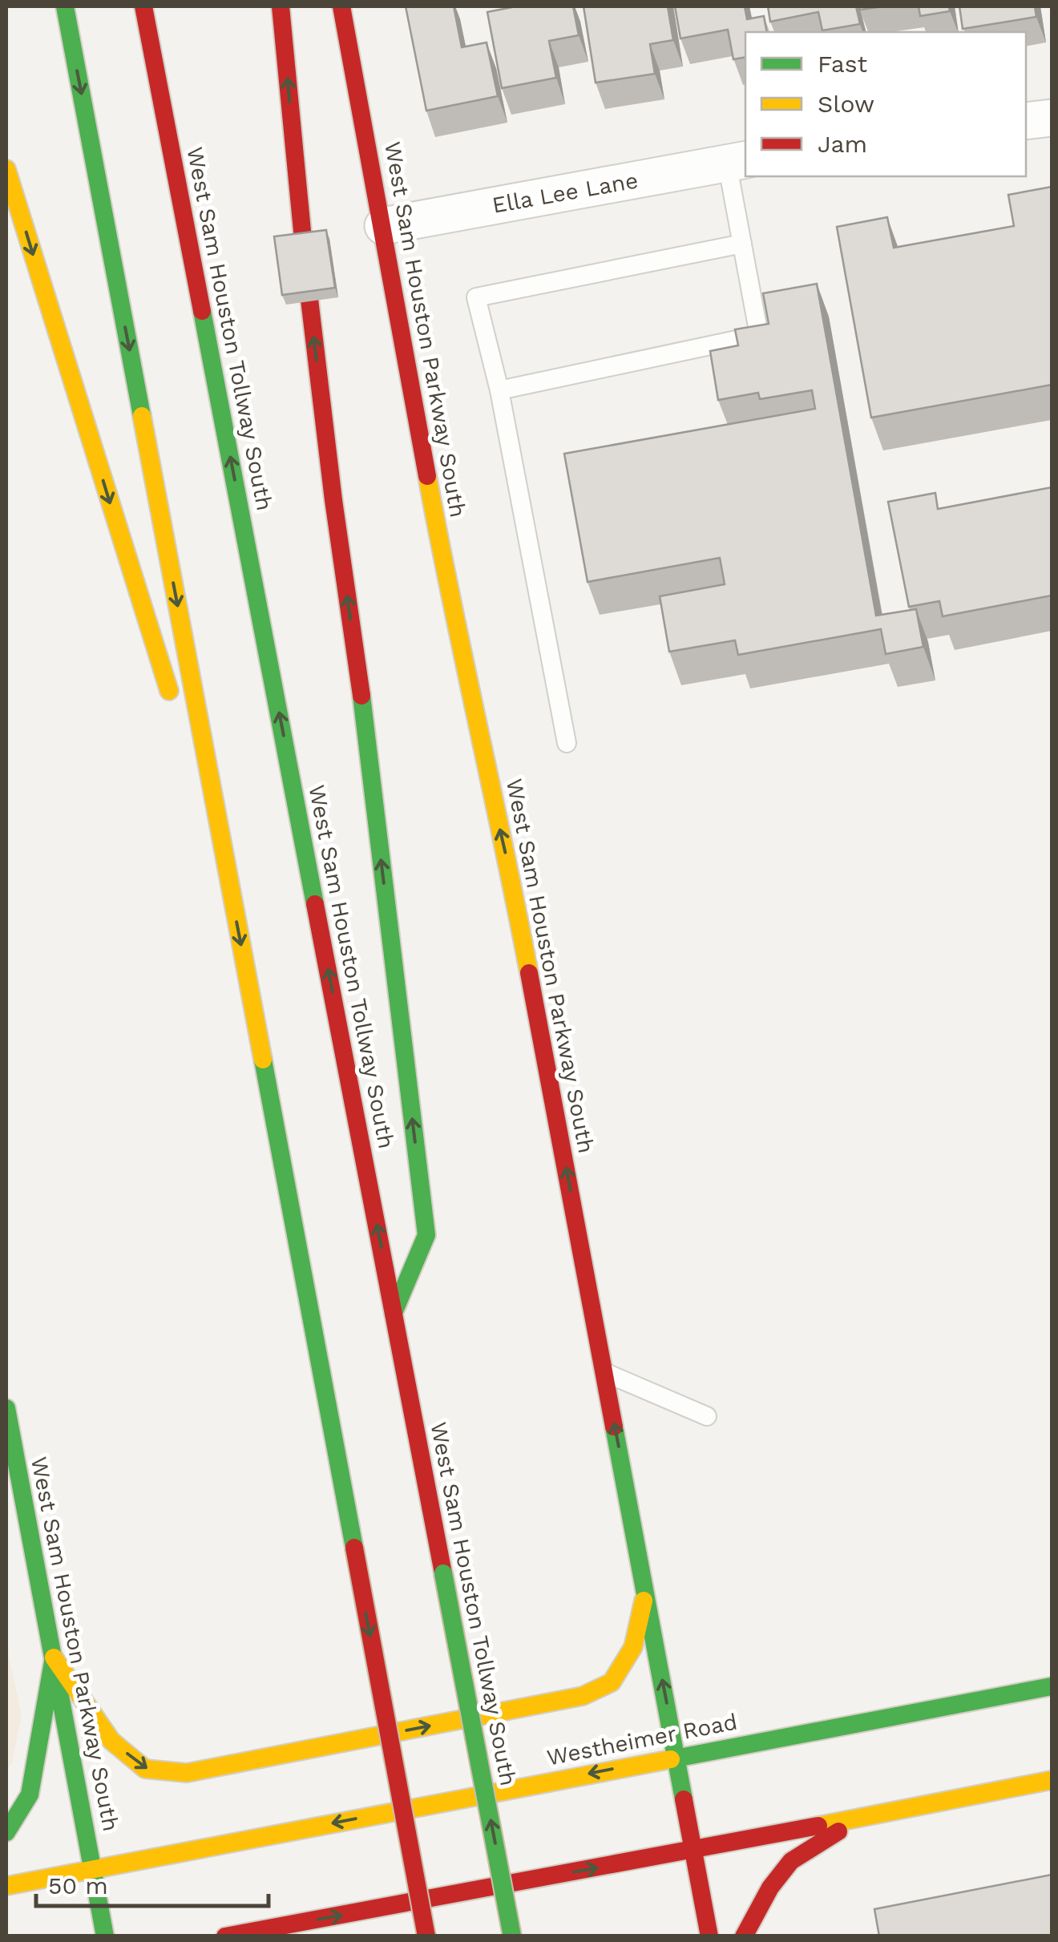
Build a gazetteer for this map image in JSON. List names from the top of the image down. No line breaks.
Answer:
{"streets":{"main road":["West Sam Houston Tollway South","West Sam Houston Parkway South","Westheimer Road"],"street":["Ella Lee Lane"]},"crossings":[["Ella Lee Lane","West Sam Houston Parkway South"],["West Sam Houston Parkway South","Westheimer Road"]],"legend":["Fast","Slow","Jam"],"scale_bar":"50 m"}
